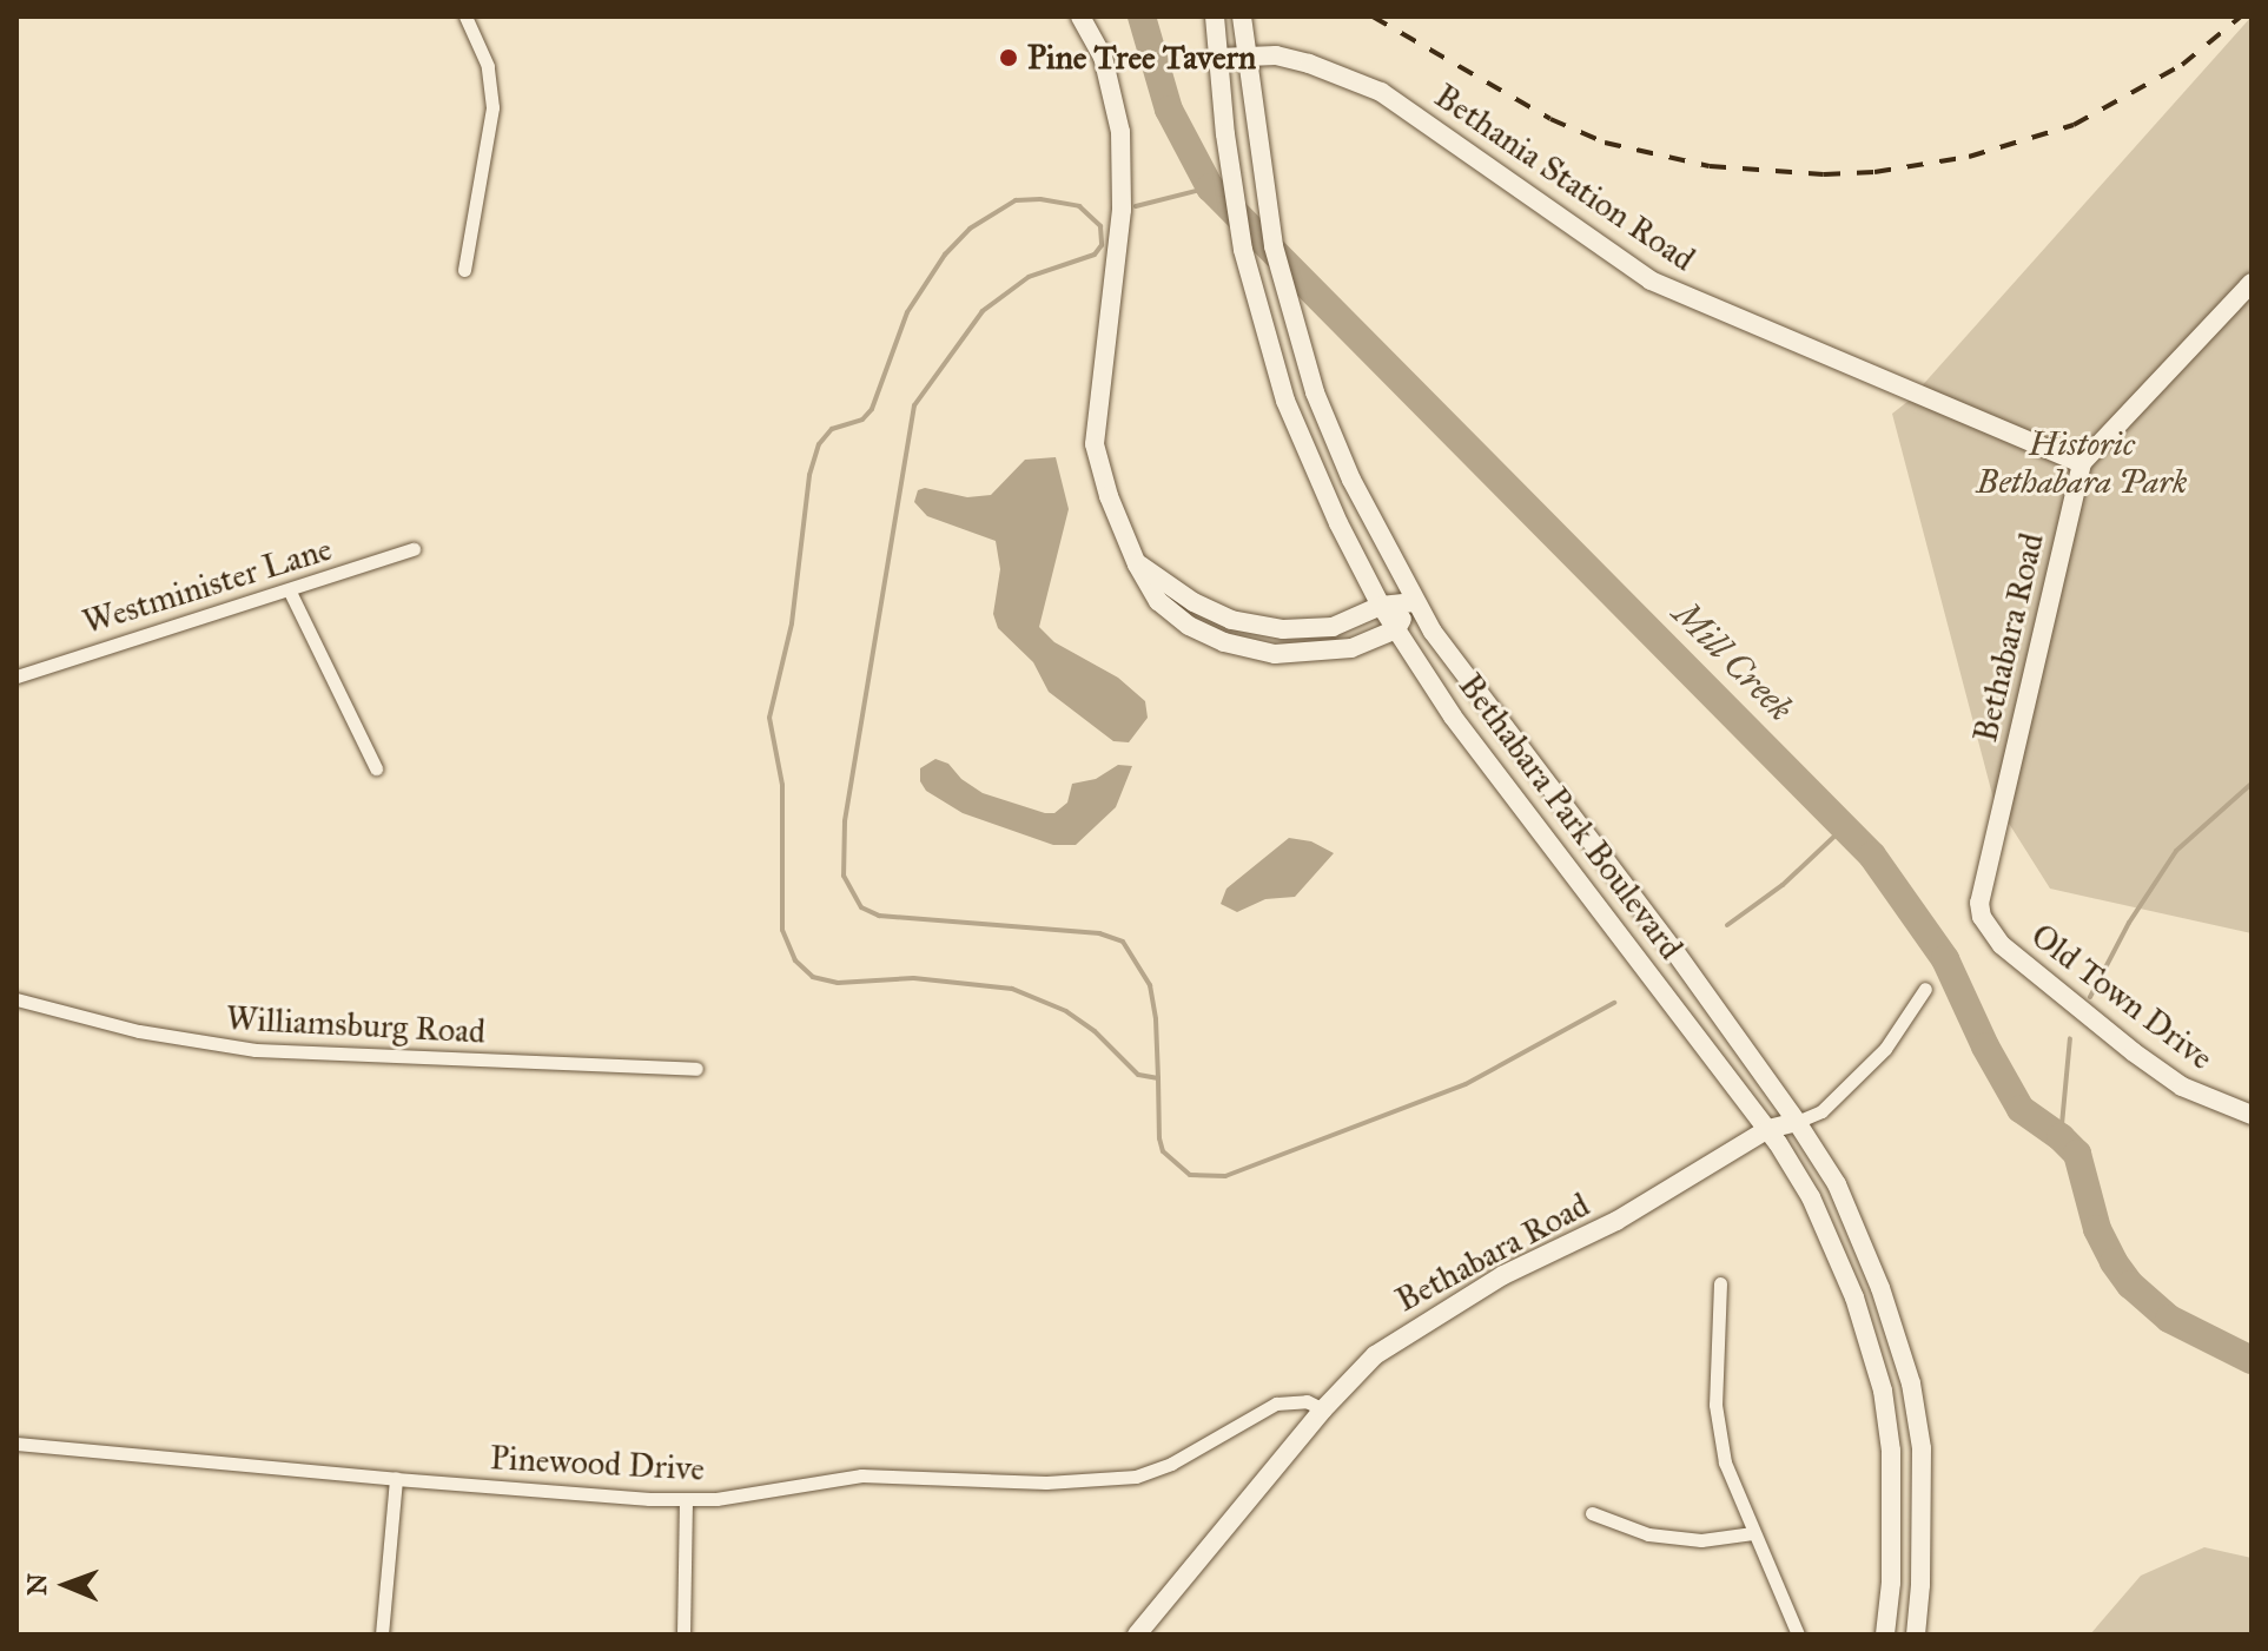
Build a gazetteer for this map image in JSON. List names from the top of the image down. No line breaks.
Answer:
{"streets":{"street":["Bethania Station Road","Westminister Lane","Bethabara Road","Bethabara Park Boulevard","Old Town Drive","Williamsburg Road","Pinewood Drive"]},"crossings":[["Bethania Station Road","Bethabara Road"],["Bethania Station Road","Bethabara Park Boulevard"],["Bethabara Road","Bethabara Park Boulevard"],["Bethabara Road","Old Town Drive"],["Bethabara Road","Pinewood Drive"]],"water":["Mill Creek"],"parks":["Historic Bethabara Park"],"places":["Pine Tree Tavern"],"north":"left"}
